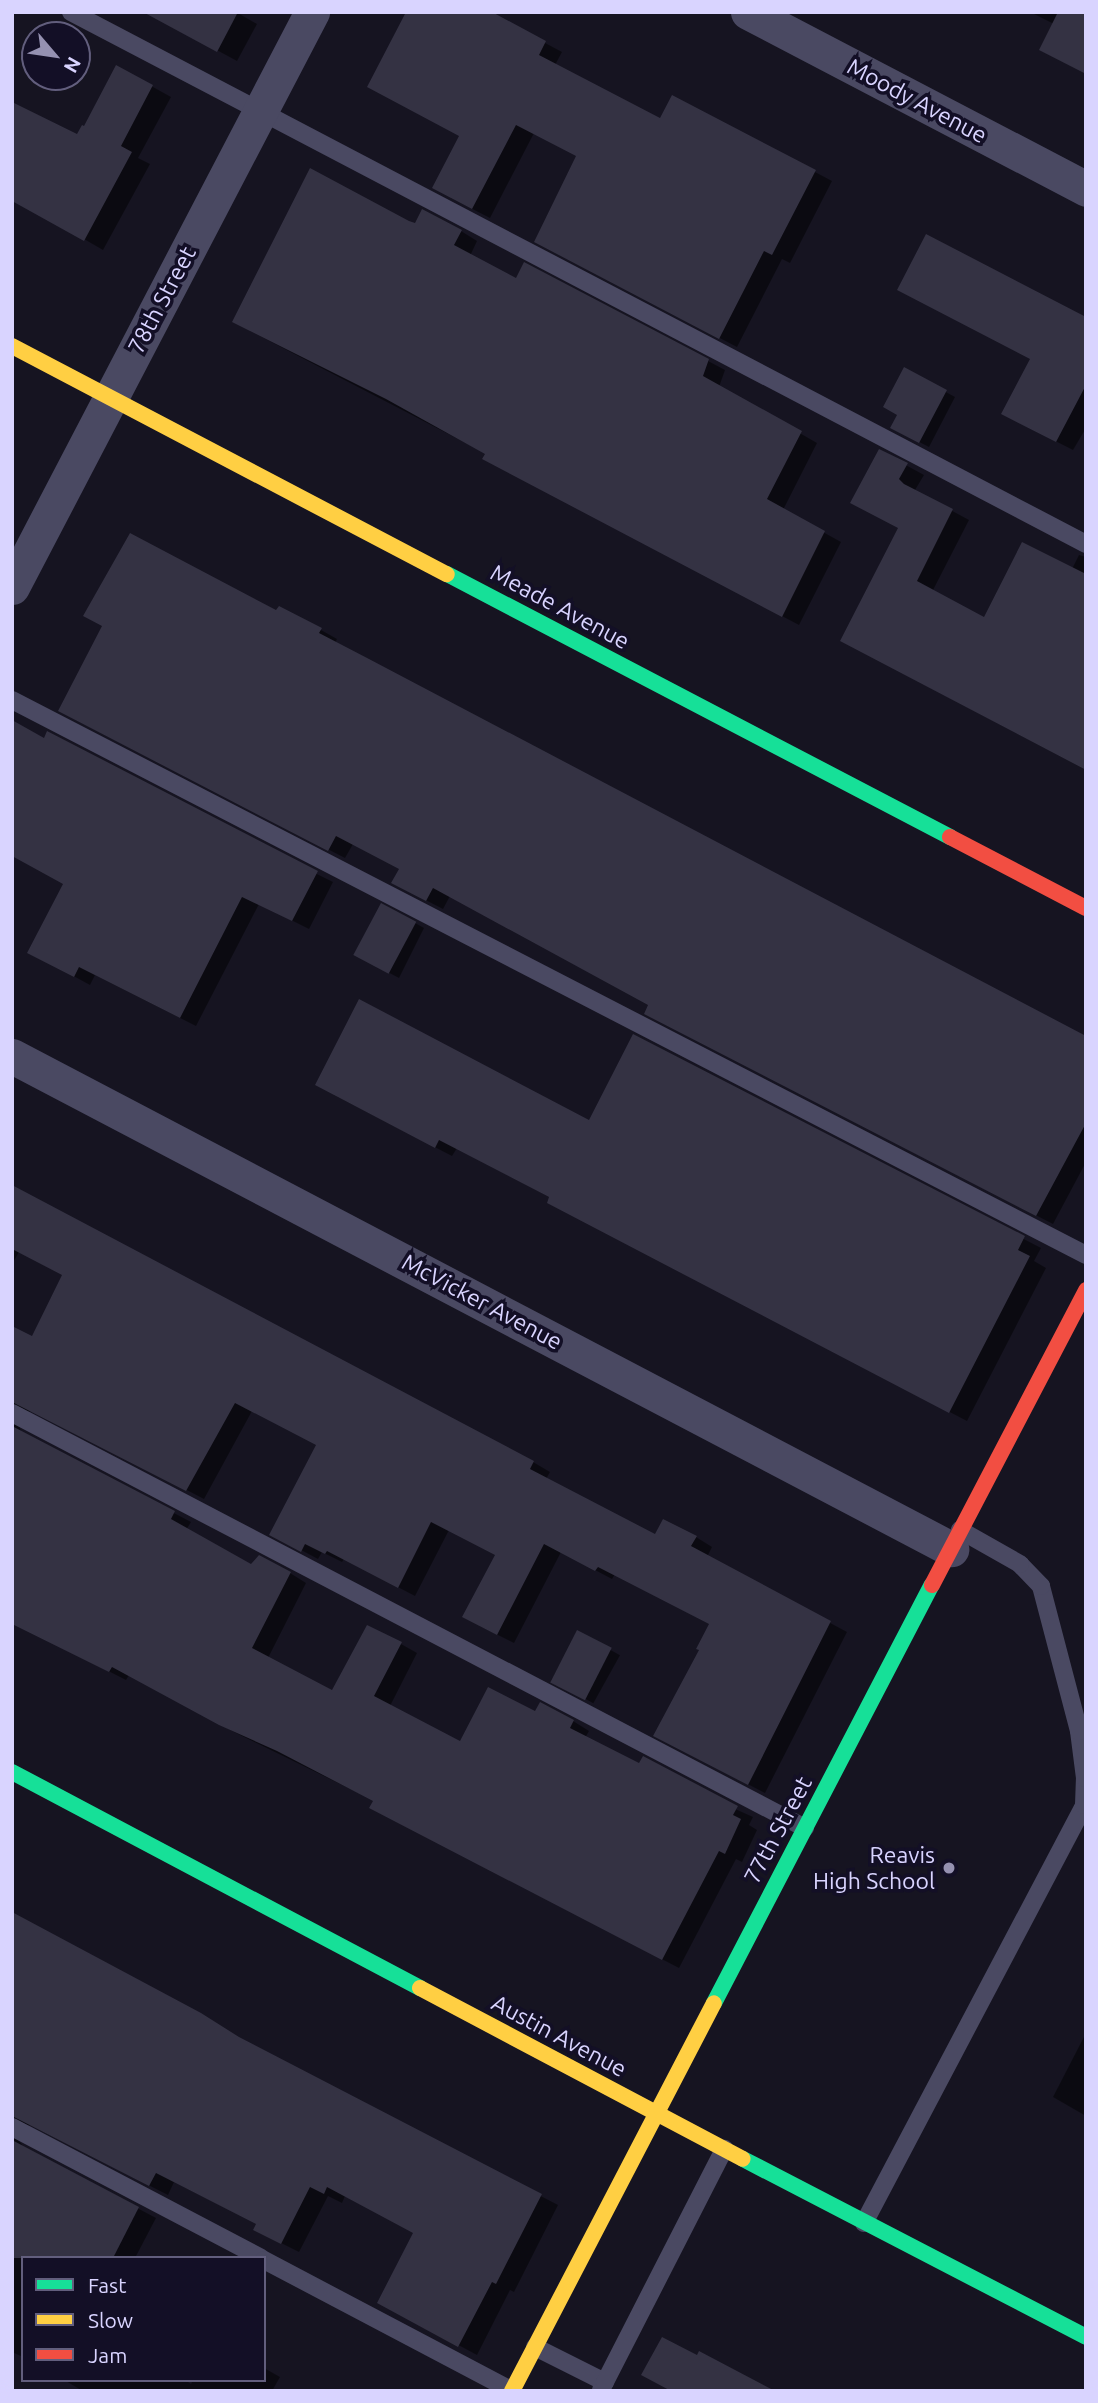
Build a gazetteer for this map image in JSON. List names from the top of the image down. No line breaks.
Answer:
{"streets":{"street":["Moody Avenue","78th Street","Meade Avenue","McVicker Avenue","77th Street","Austin Avenue"]},"crossings":[["78th Street","Meade Avenue"],["McVicker Avenue","77th Street"],["77th Street","Austin Avenue"]],"places":["Reavis High School"],"legend":["Fast","Slow","Jam"],"north":"bottom right"}
